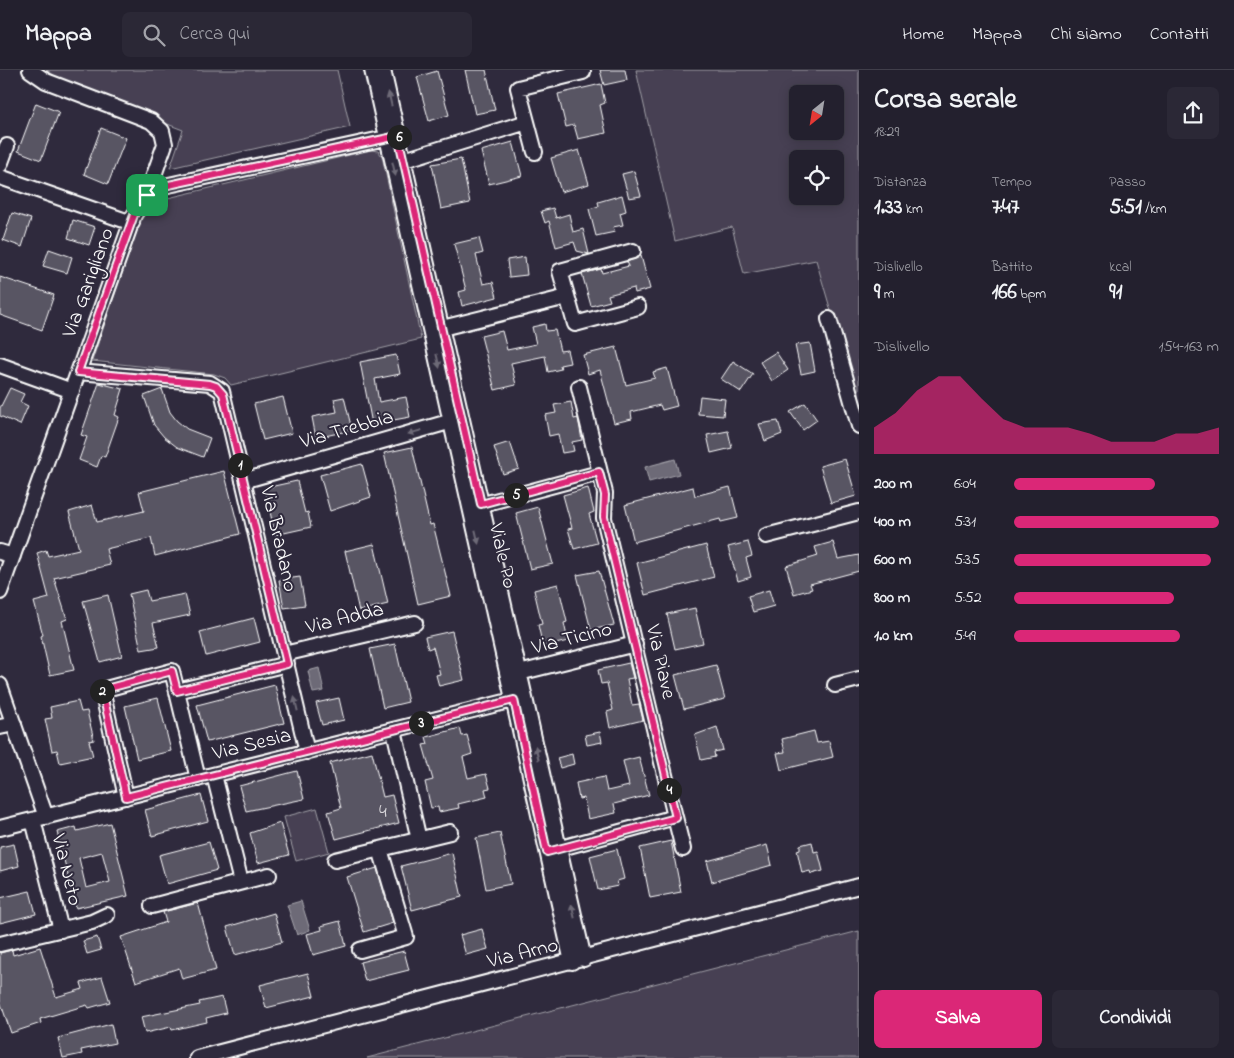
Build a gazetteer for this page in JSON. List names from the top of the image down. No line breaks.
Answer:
{"streets":{"street":["Via Garigliano","Via Trebbia","Via Bradano","Viale Po","Via Adda","Via Ticino","Via Piave","Via Sesia","Via Neto","Via Arno"]},"crossings":[["Via Garigliano","Via Bradano"],["Via Trebbia","Via Bradano"],["Via Trebbia","Viale Po"],["Via Bradano","Via Adda"],["Via Bradano","Via Sesia"],["Viale Po","Via Ticino"],["Viale Po","Via Sesia"],["Viale Po","Via Arno"],["Via Ticino","Via Piave"],["Via Sesia","Via Neto"]],"one_way":["Via Trebbia"],"house_numbers":["4"],"north":"bottom left","page":{"header":"Mappa","search":"Cerca qui","nav":["Home","Mappa","Chi siamo","Contatti"],"heading":["Corsa serale","18:29"],"pins":["6","1","5","2","3","4"],"stats":[["Distanza","1.33 km"],["Tempo","7:47"],["Passo","5:51 /km"],["Dislivello","9 m"],["Battito","166 bpm"],["kcal","91"]],"chart":["Dislivello","154–163 m"],"list":[{"name":"200 m","note":"6:04"},{"name":"400 m","note":"5:31"},{"name":"600 m","note":"5:35"},{"name":"800 m","note":"5:52"},{"name":"1.0 km","note":"5:49"}],"buttons":["Salva","Condividi"]}}
